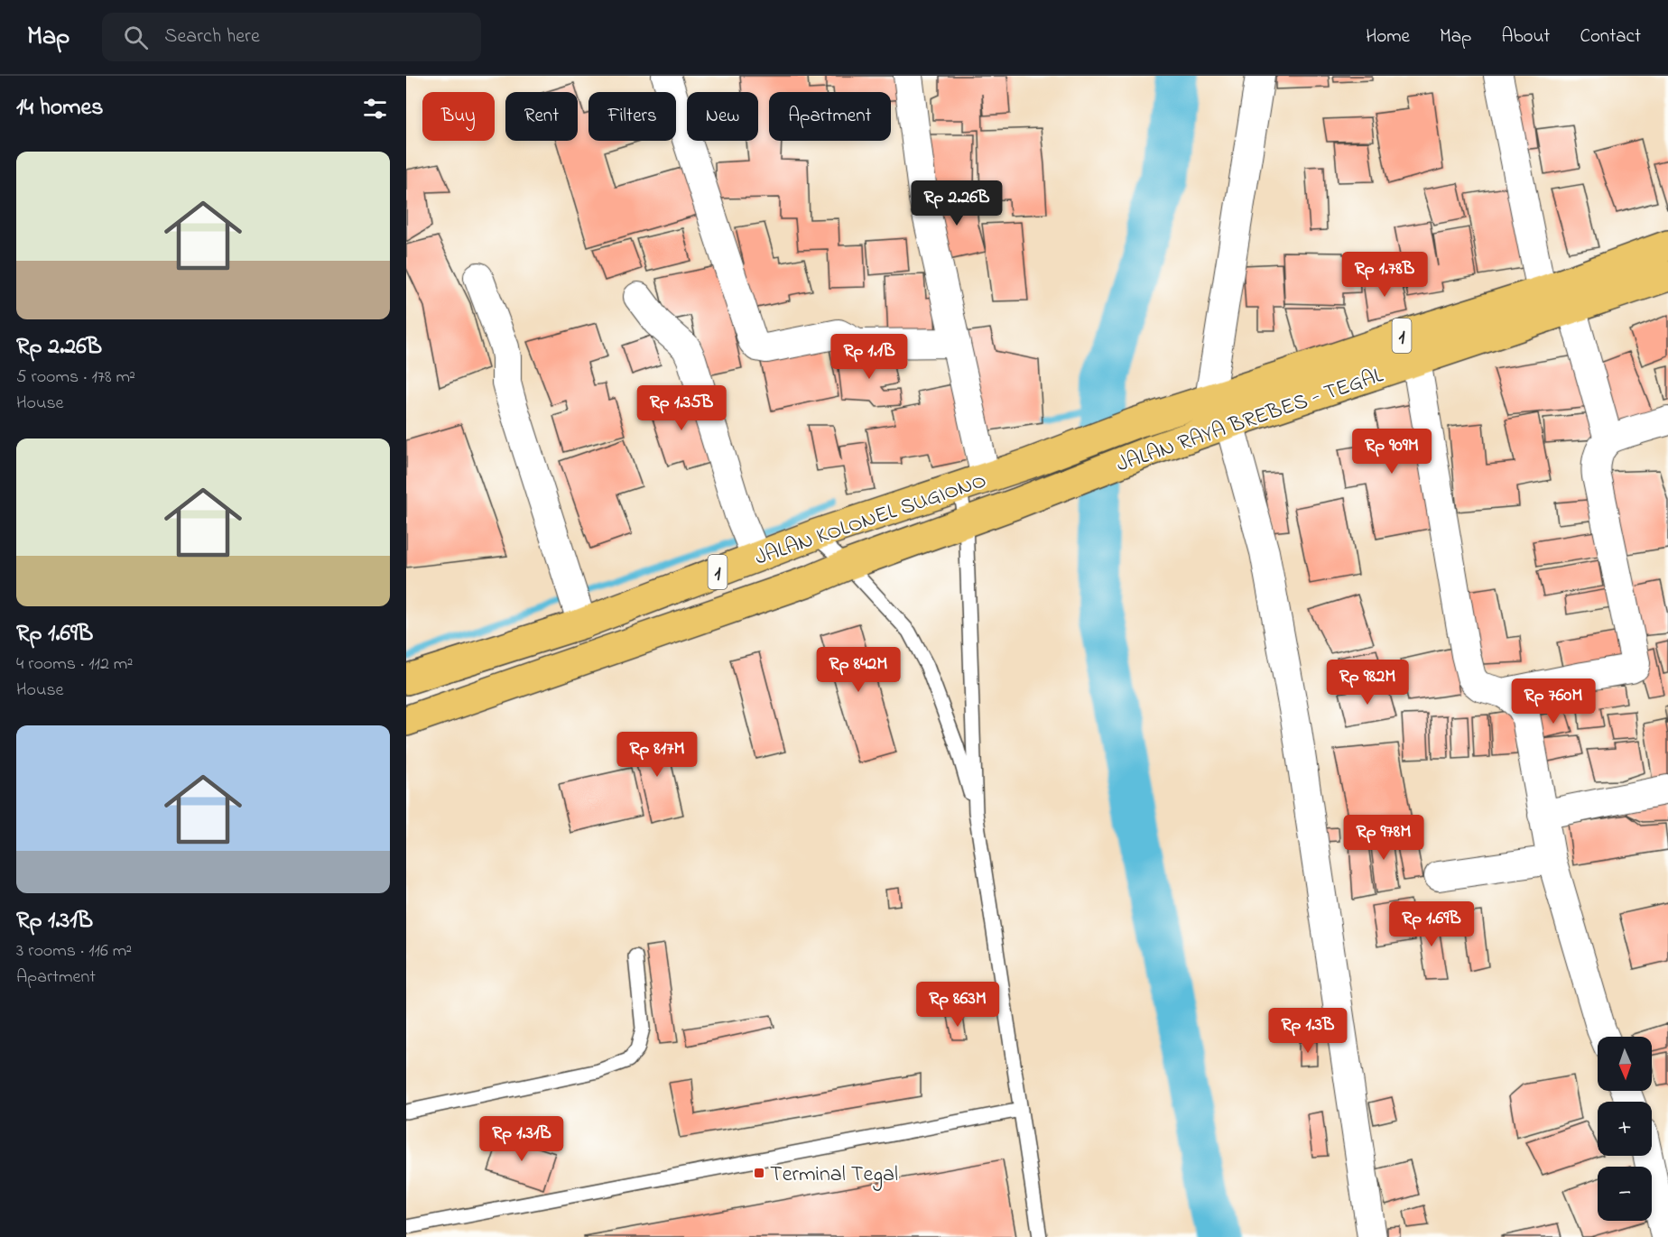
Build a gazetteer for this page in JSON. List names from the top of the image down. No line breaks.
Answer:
{"streets":{"highway":["1","JALAN RAYA BREBES - TEGAL","JALAN KOLONEL SUGIONO"]},"crossings":[["JALAN RAYA BREBES - TEGAL","JALAN KOLONEL SUGIONO"]],"places":{"transit":["Terminal Tegal"]},"north":"bottom","page":{"header":"Map","search":"Search here","nav":["Home","Map","About","Contact"],"heading":"14 homes","chip":["Buy","Rent","Filters","New","Apartment"],"list":[{"name":"Rp 2.26B","note":"5 rooms · 178 m² · House"},{"name":"Rp 1.69B","note":"4 rooms · 112 m² · House"},{"name":"Rp 1.31B","note":"3 rooms · 116 m² · Apartment"}],"price":["Rp 2.26B","Rp 1.78B","Rp 1.1B","Rp 1.35B","Rp 909M","Rp 842M","Rp 982M","Rp 760M","Rp 817M","Rp 978M","Rp 1.69B","Rp 863M","Rp 1.3B","Rp 1.31B"],"map_buttons":["+","−"]}}
